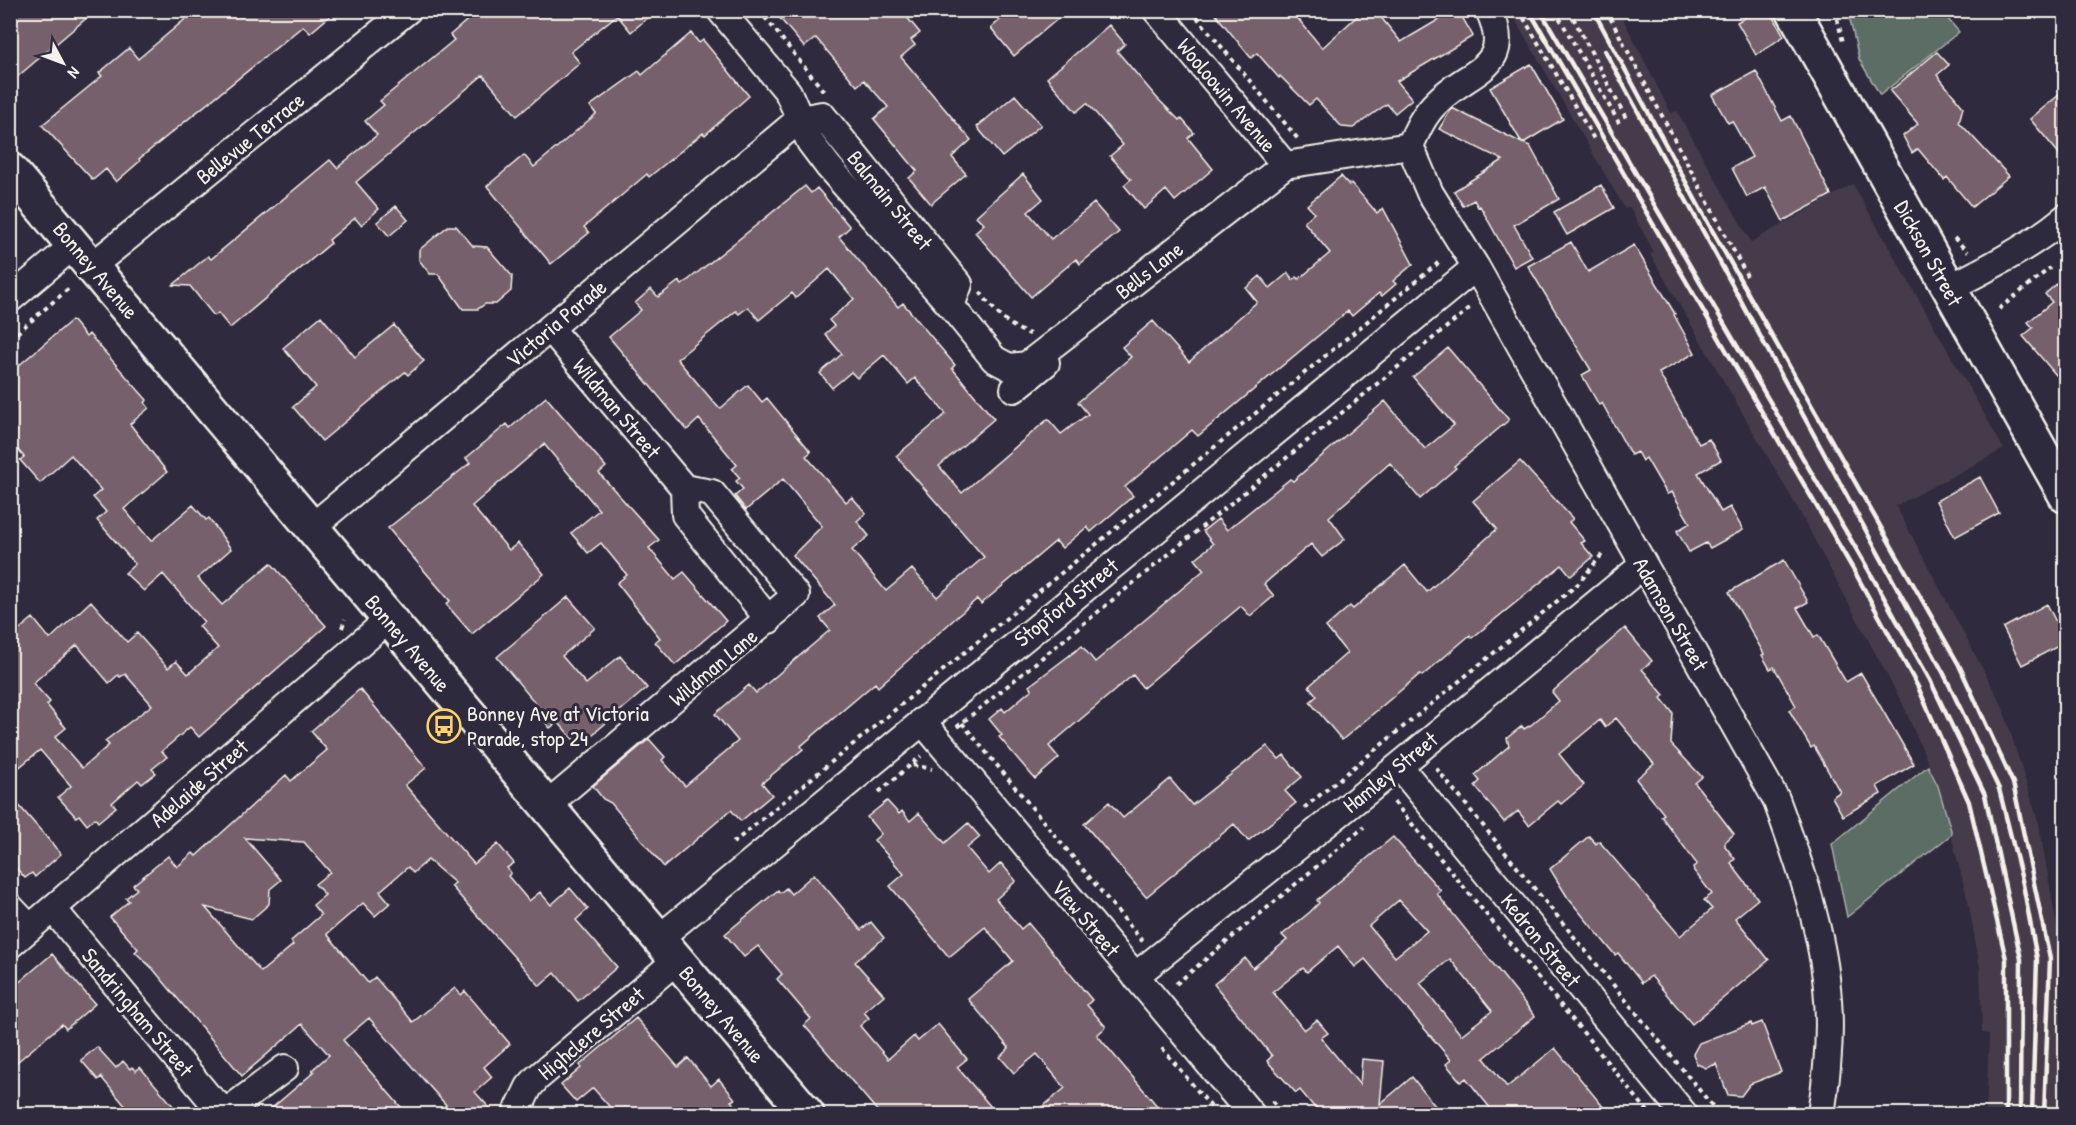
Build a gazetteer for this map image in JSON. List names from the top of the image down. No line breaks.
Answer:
{"streets":{"street":["Wooloowin Avenue","Bellevue Terrace","Balmain Street","Dickson Street","Bonney Avenue","Bells Lane","Victoria Parade","Wildman Street","Stopford Street","Adamson Street","Wildman Lane","Hamley Street","Adelaide Street","View Street","Kedron Street","Sandringham Street","Highclere Street"]},"crossings":[["Wooloowin Avenue","Bells Lane"],["Wooloowin Avenue","Adamson Street"],["Bellevue Terrace","Bonney Avenue"],["Balmain Street","Bells Lane"],["Balmain Street","Victoria Parade"],["Bonney Avenue","Victoria Parade"],["Bonney Avenue","Stopford Street"],["Bonney Avenue","Wildman Lane"],["Bonney Avenue","Adelaide Street"],["Bonney Avenue","Highclere Street"],["Victoria Parade","Wildman Street"],["Wildman Street","Wildman Lane"],["Stopford Street","Adamson Street"],["Stopford Street","View Street"],["Stopford Street","Highclere Street"],["Adamson Street","Hamley Street"],["Hamley Street","View Street"],["Hamley Street","Kedron Street"],["Adelaide Street","Sandringham Street"]],"places":{"bus stop":["Bonney Ave at Victoria Parade, stop 24"]},"north":"bottom right"}
